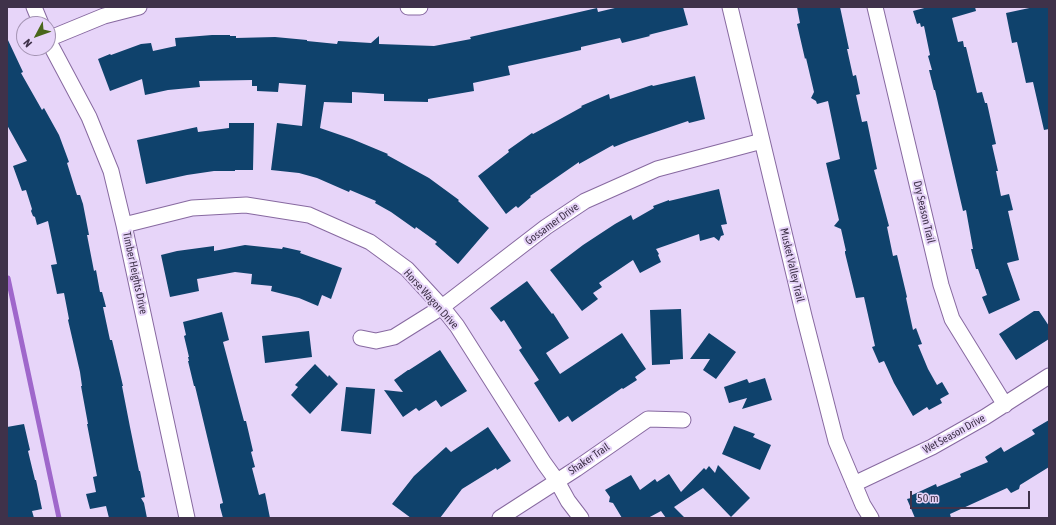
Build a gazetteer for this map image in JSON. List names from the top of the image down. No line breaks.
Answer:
{"streets":{"street":["Dry Season Trail","Gossamer Drive","Musket Valley Trail","Timber Heights Drive","Horse Wagon Drive","Wet Season Drive","Shaker Trail"]},"crossings":[["Dry Season Trail","Wet Season Drive"],["Gossamer Drive","Musket Valley Trail"],["Gossamer Drive","Horse Wagon Drive"],["Musket Valley Trail","Wet Season Drive"],["Timber Heights Drive","Horse Wagon Drive"],["Horse Wagon Drive","Shaker Trail"]],"scale_bar":"50 m","north":"bottom left"}
